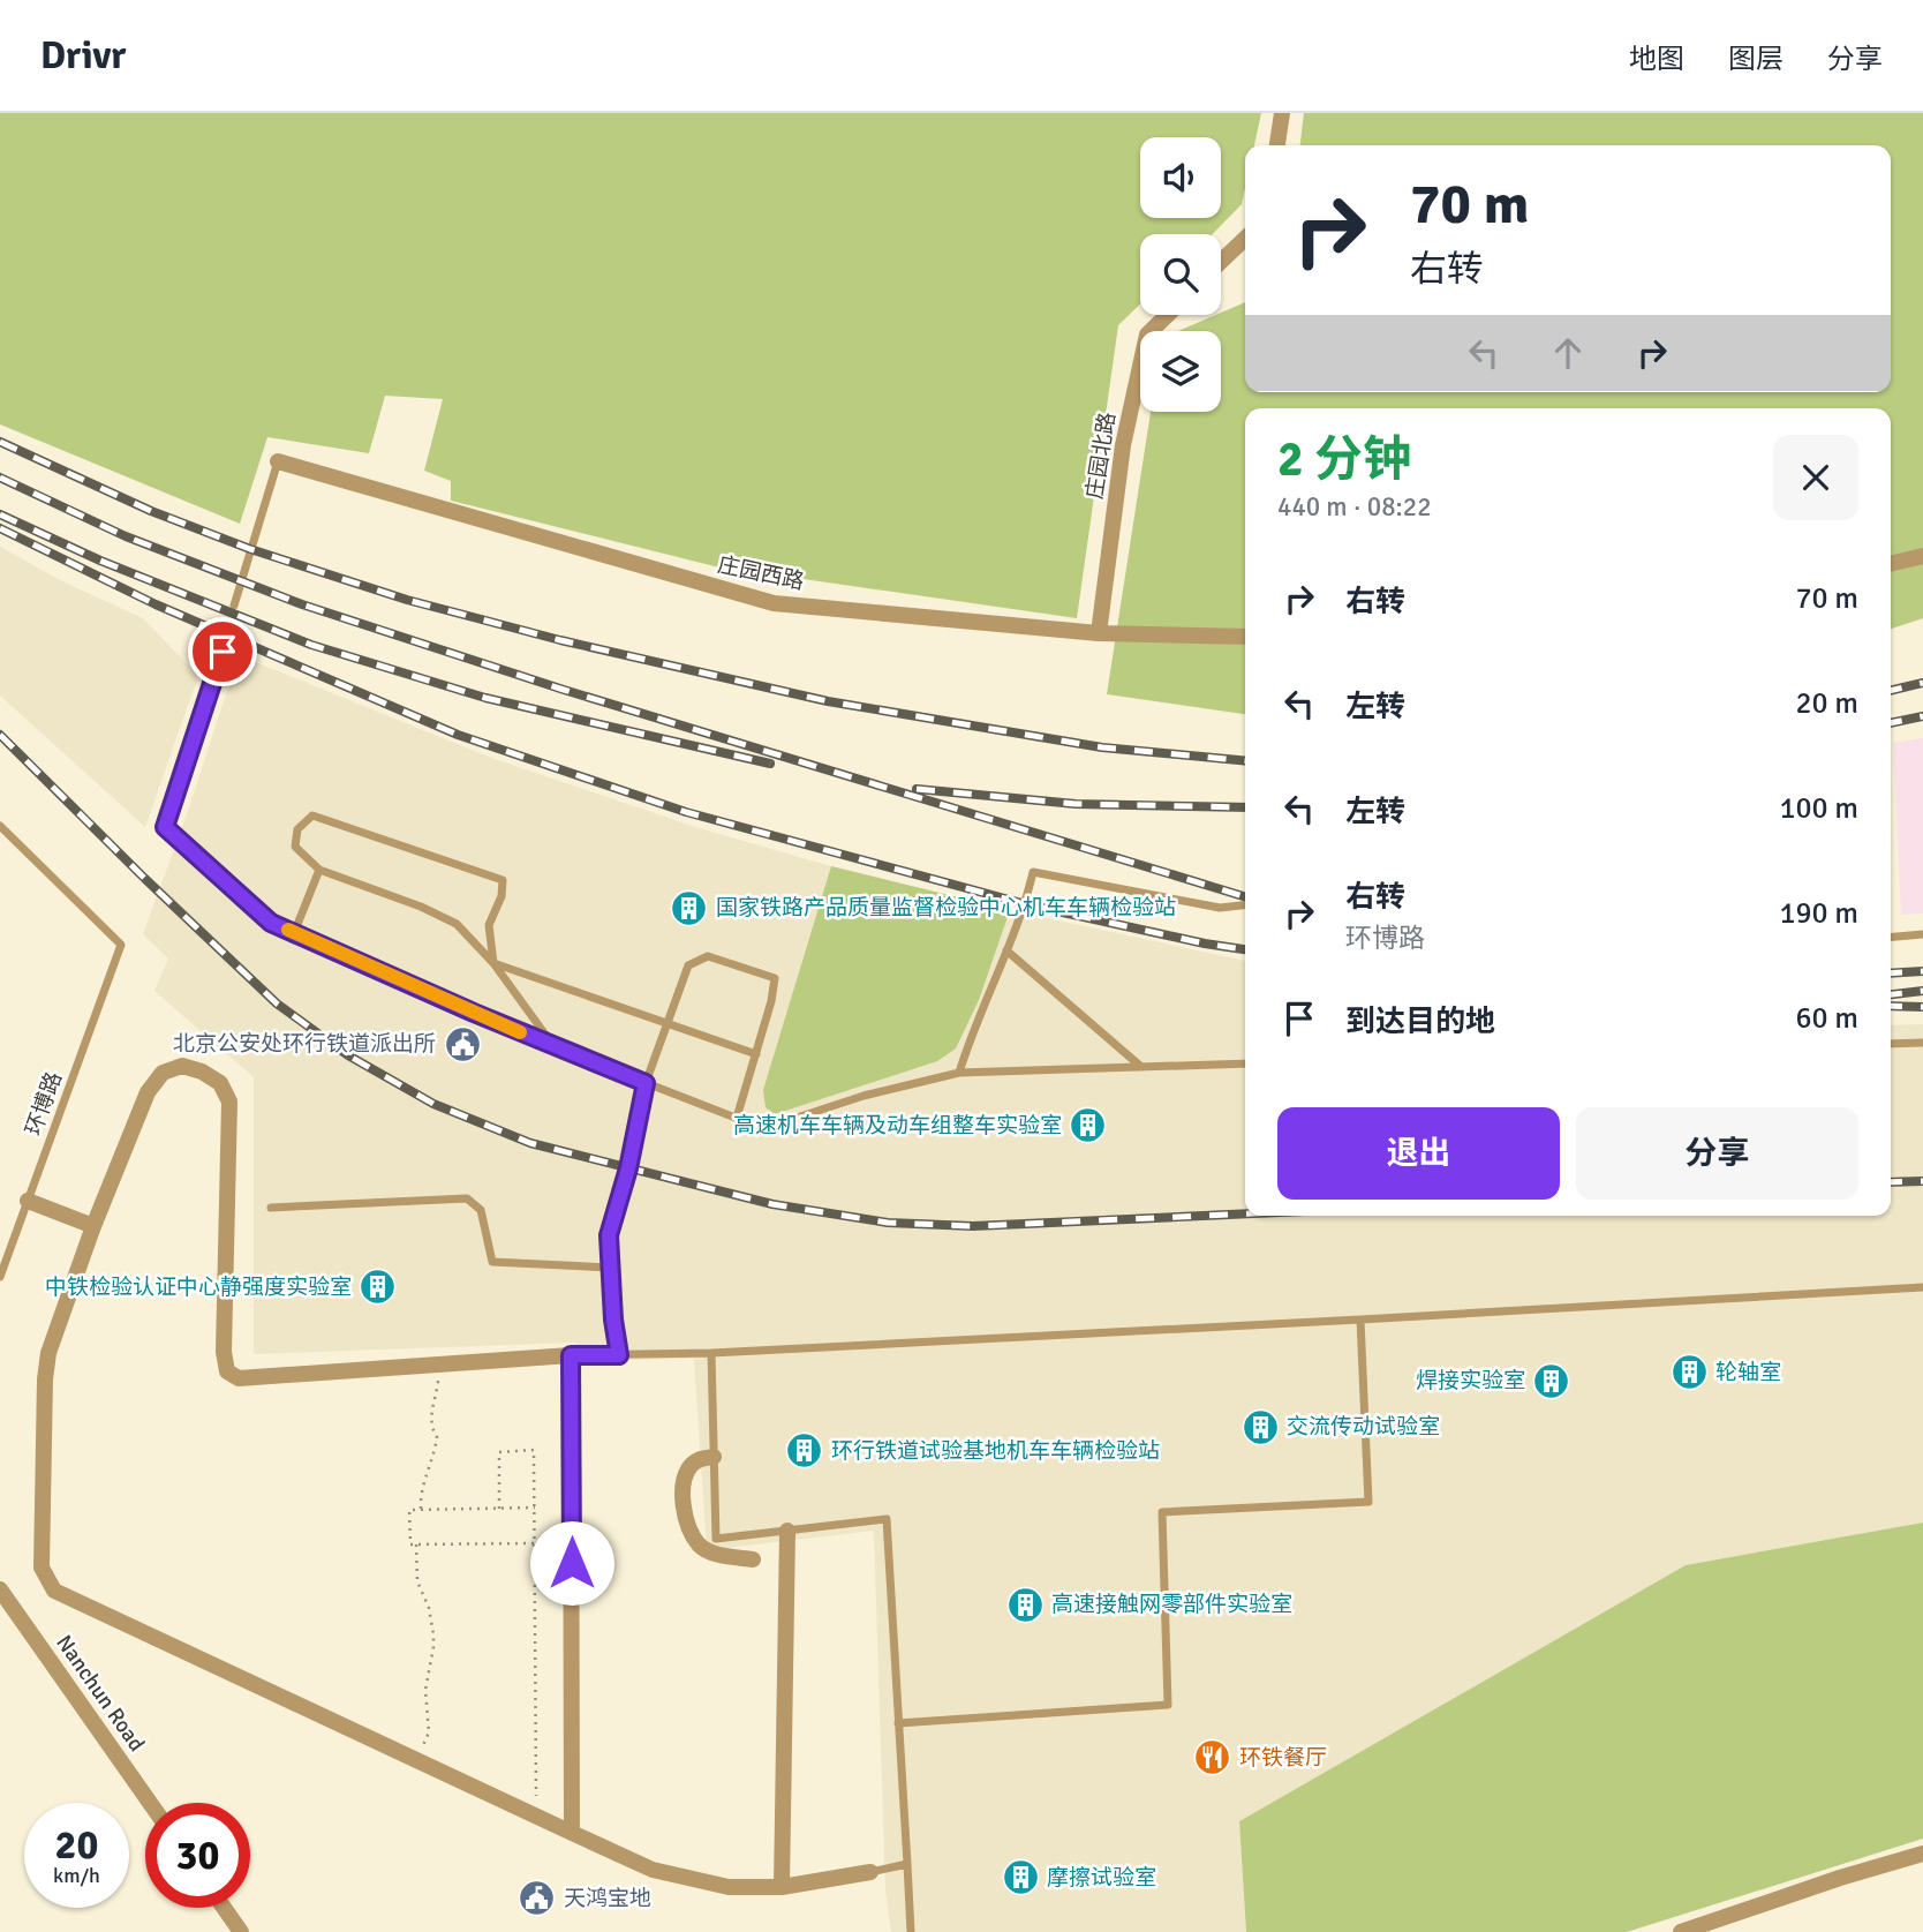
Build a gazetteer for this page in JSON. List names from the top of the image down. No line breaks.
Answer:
{"streets":{"street":["庄园北路","庄园西路","Nanchun Road"],"lane":["环博路"]},"crossings":[["庄园北路","庄园西路"]],"places":{"building":["国家铁路产品质量监督检验中心机车车辆检验站","高速机车车辆及动车组整车实验室","中铁检验认证中心静强度实验室","轮轴室","焊接实验室","交流传动试验室","环行铁道试验基地机车车辆检验站","高速接触网零部件实验室","摩擦试验室"],"public building":["北京公安处环行铁道派出所","天鸿宝地"],"restaurant":["环铁餐厅"]},"page":{"header":"Drivr","nav":["地图","图层","分享"],"turn":["70 m","右转"],"heading":["2 分钟","440 m · 08:22"],"list":[{"name":"右转","value":"70 m"},{"name":"左转","value":"20 m"},{"name":"左转","value":"100 m"},{"name":"右转","note":"环博路","value":"190 m"},{"name":"到达目的地","value":"60 m"}],"buttons":["退出","分享"],"speed":"20 km/h","limit":"30"}}
